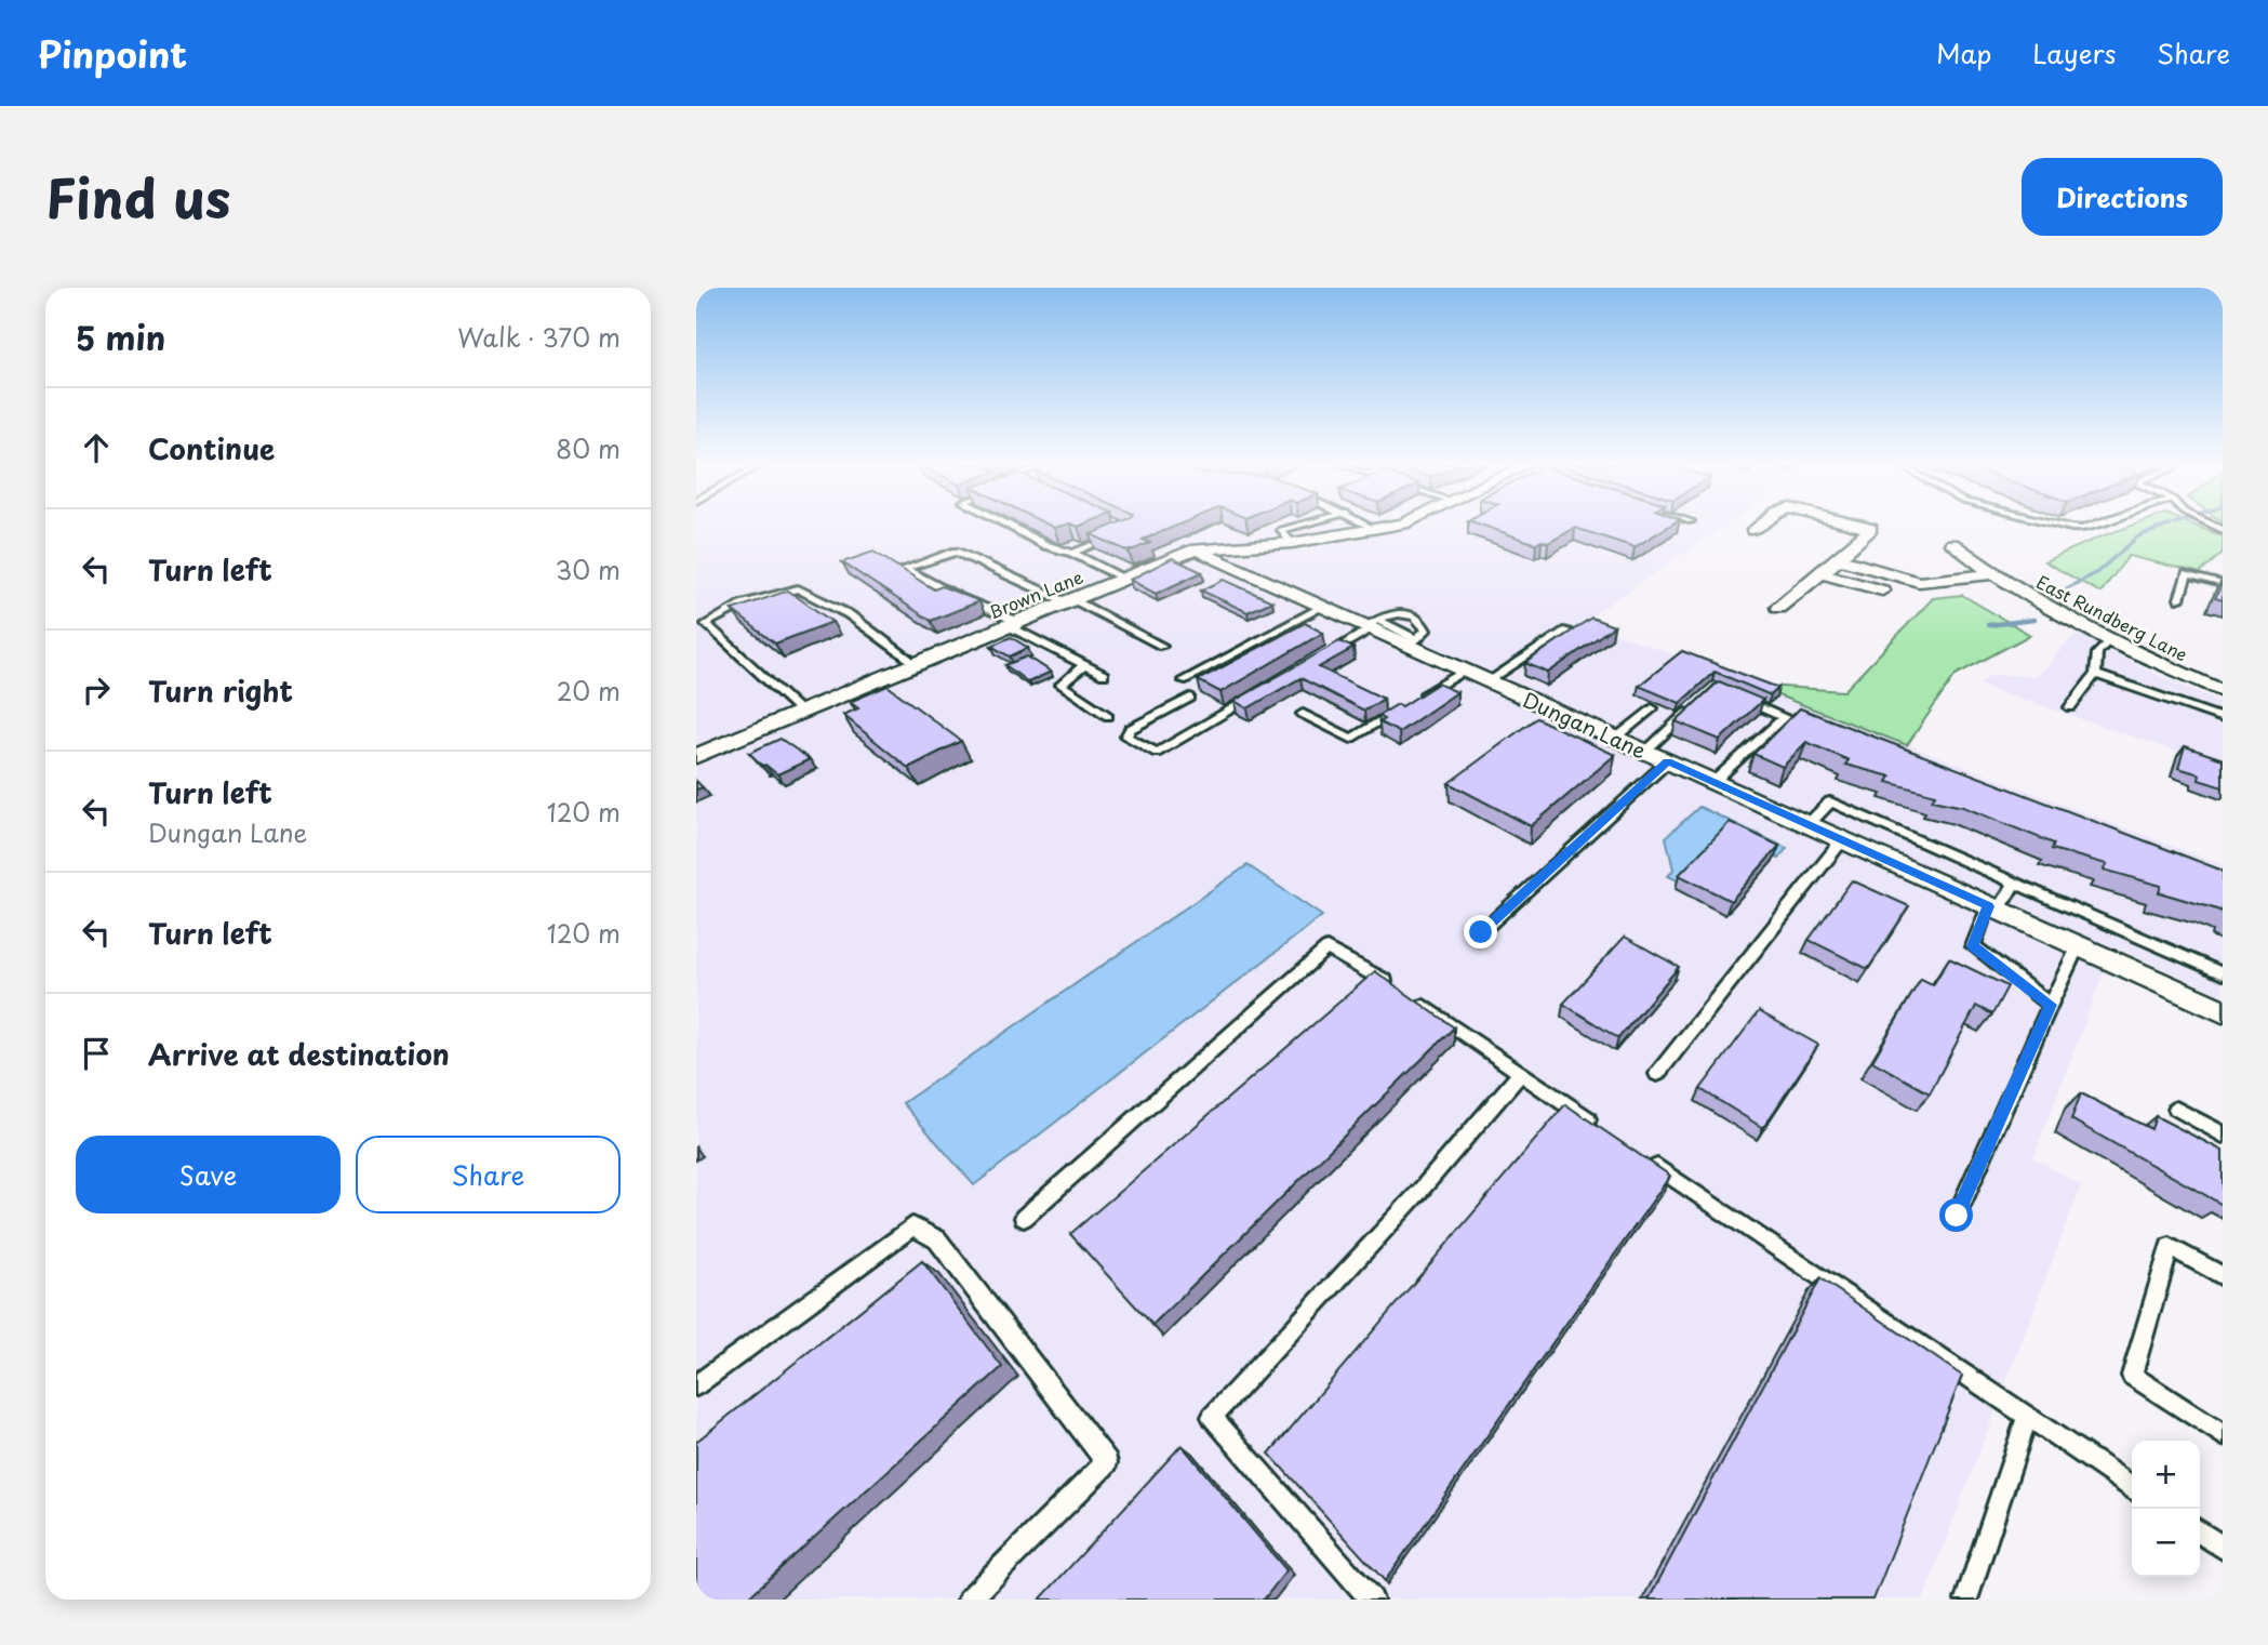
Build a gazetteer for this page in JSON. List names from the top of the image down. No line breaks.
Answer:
{"streets":{"street":["Brown Lane","East Rundberg Lane","Dungan Lane"]},"crossings":[["Brown Lane","Dungan Lane"]],"page":{"header":"Pinpoint","nav":["Map","Layers","Share"],"title":"Find us","buttons":["Directions",["Save","Share"]],"heading":["5 min","Walk · 370 m"],"list":[["Continue","80 m"],["Turn left","30 m"],["Turn right","20 m"],["Turn left","Dungan Lane","120 m"],["Turn left","120 m"],"Arrive at destination"],"map_buttons":["+","−"]}}
